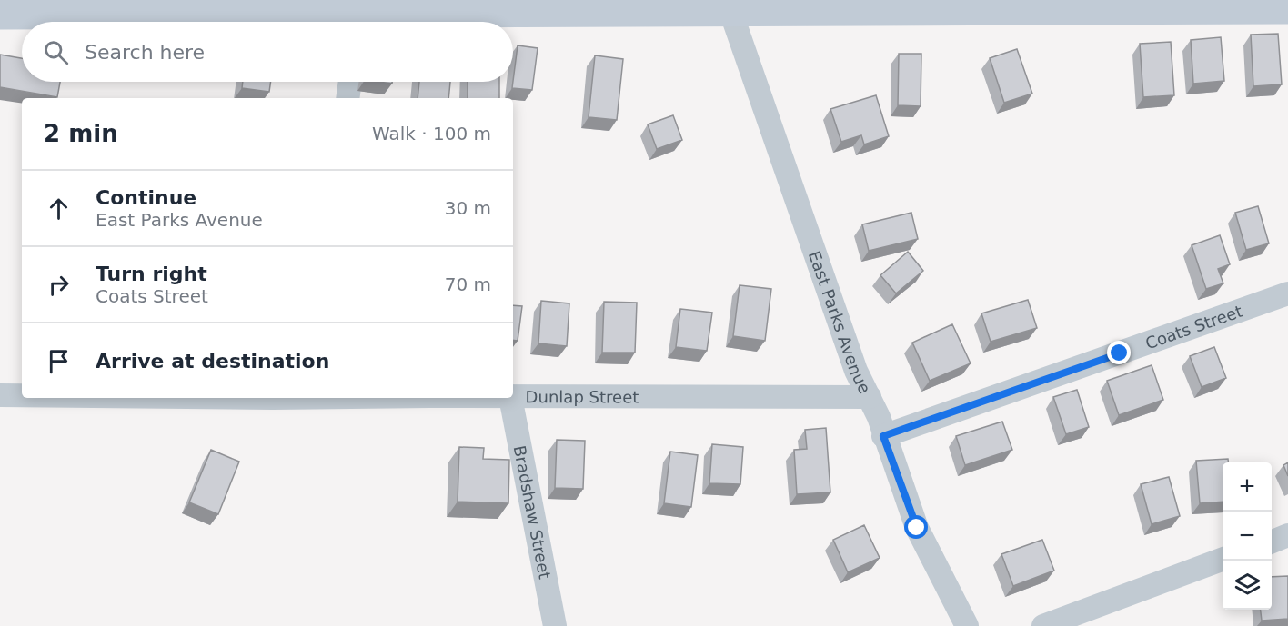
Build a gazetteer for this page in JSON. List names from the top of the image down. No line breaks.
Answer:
{"streets":{"street":["East Parks Avenue","Coats Street","Dunlap Street","Bradshaw Street"]},"crossings":[["East Parks Avenue","Coats Street"],["East Parks Avenue","Dunlap Street"]],"page":{"search":"Search here","heading":["2 min","Walk · 100 m"],"list":[["Continue","East Parks Avenue","30 m"],["Turn right","Coats Street","70 m"],"Arrive at destination"],"map_buttons":["+","−"]}}
